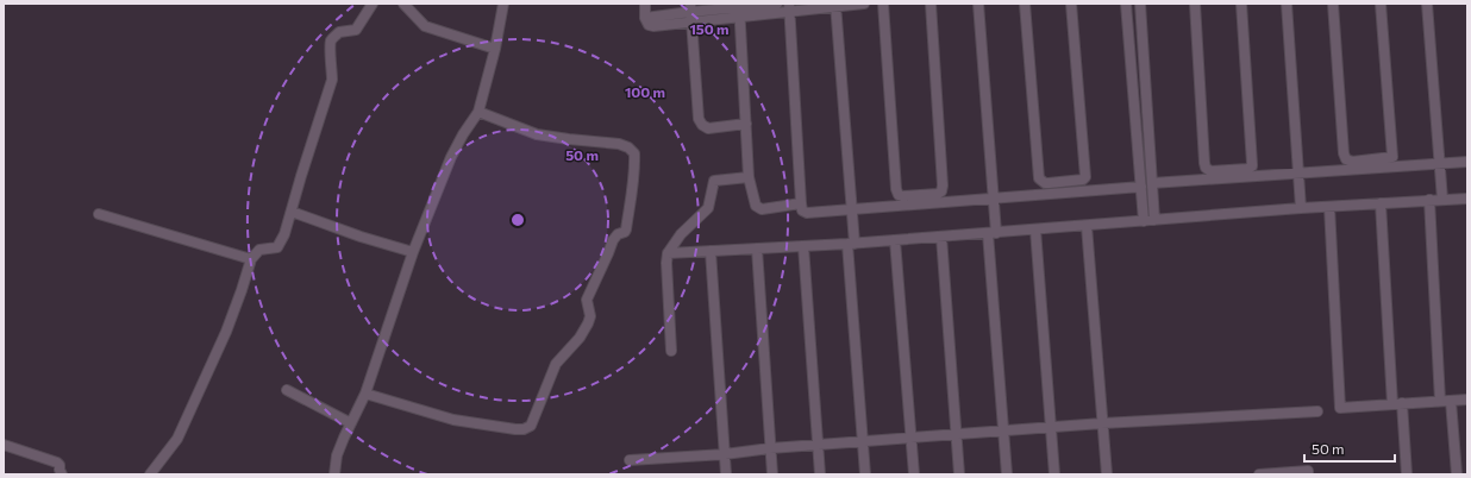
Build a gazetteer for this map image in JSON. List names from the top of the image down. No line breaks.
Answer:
{"scale_bar":"50 m","rings":["150 m","100 m","50 m"]}
